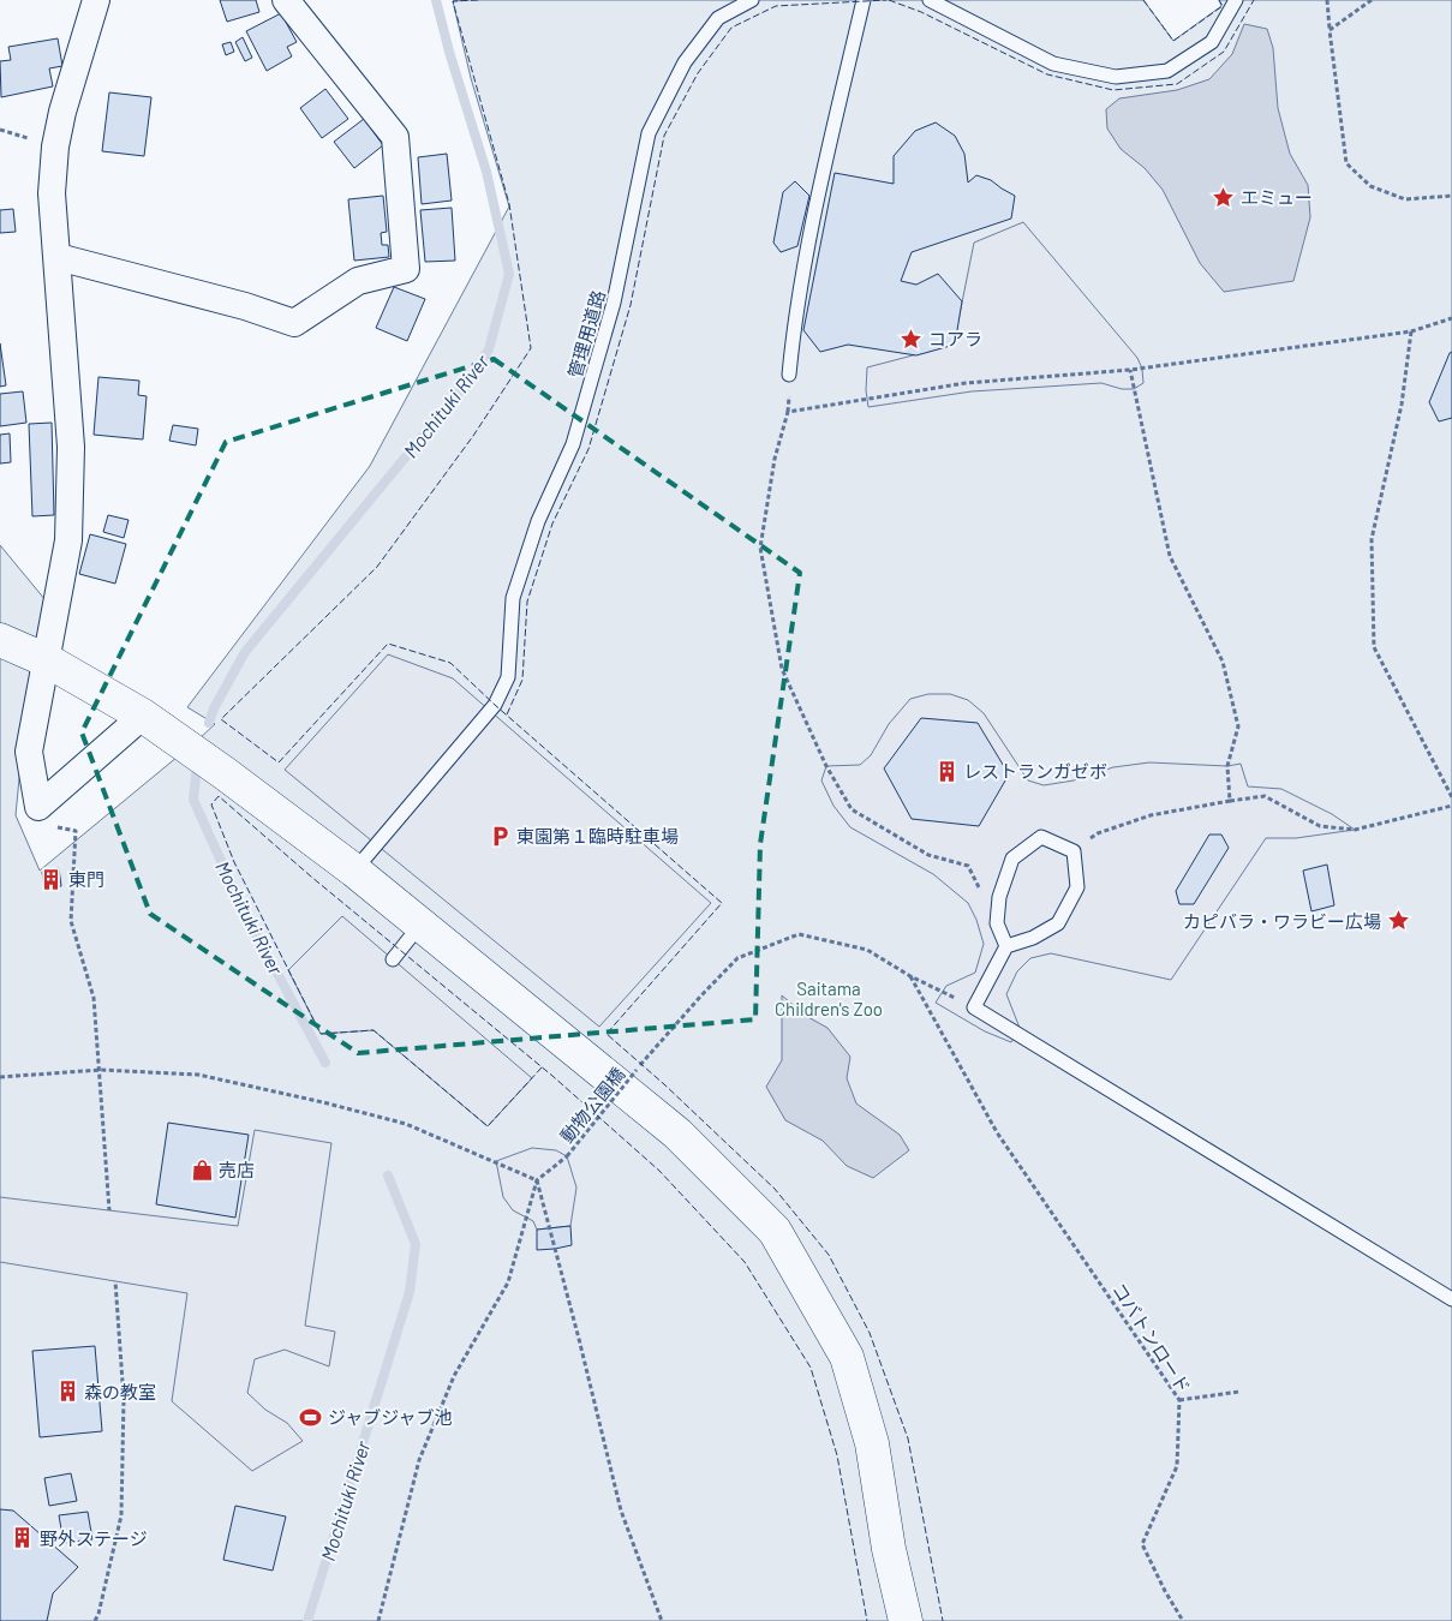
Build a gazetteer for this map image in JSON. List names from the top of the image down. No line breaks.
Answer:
{"streets":{"lane":["管理用道路"],"path":["動物公園橋","コバトンロード"]},"crossings":[["動物公園橋","コバトンロード"]],"water":["Mochituki River"],"parks":["Saitama Children's Zoo"],"places":{"place":["エミュー","コアラ","カピバラ・ワラビー広場"],"building":["レストランガゼボ","東門","森の教室","野外ステージ"],"parking":["東園第１臨時駐車場"],"shop":["売店"],"sports":["ジャブジャブ池"]}}
